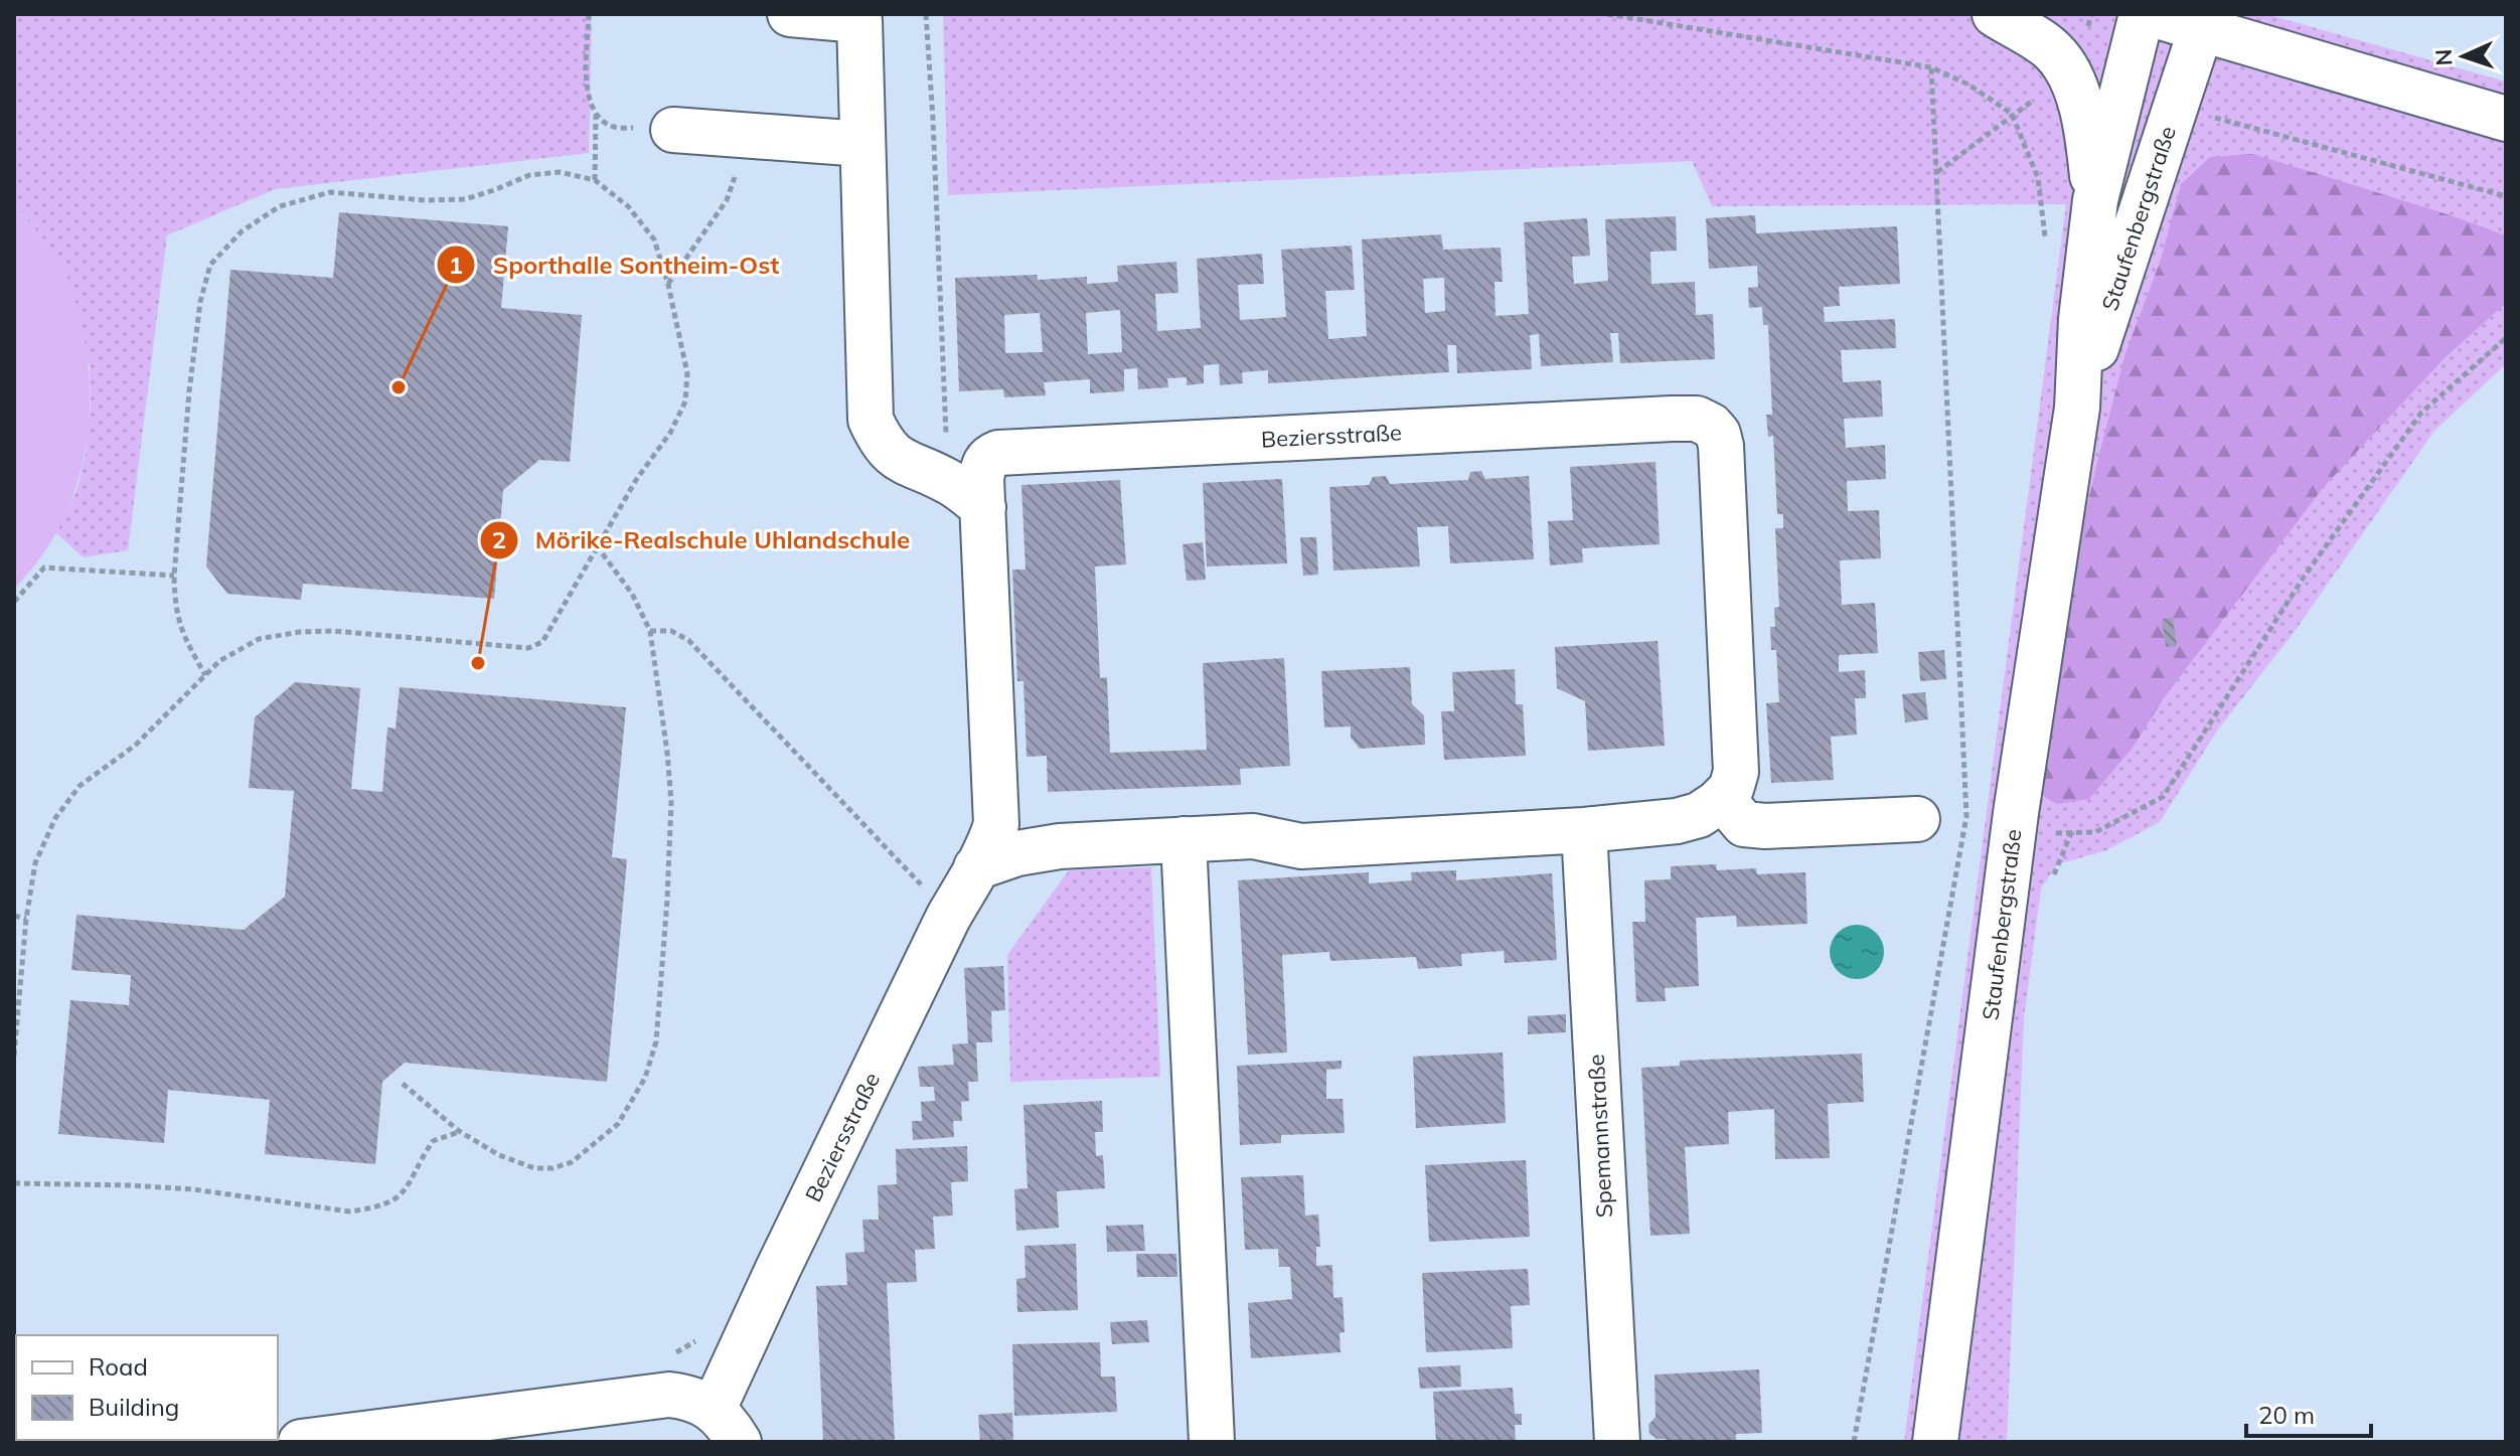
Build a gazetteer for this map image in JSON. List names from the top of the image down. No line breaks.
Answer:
{"streets":{"street":["Staufenbergstraße","Beziersstraße","Spemannstraße"]},"places":["Sporthalle Sontheim-Ost","Mörike-Realschule Uhlandschule"],"legend":["Road","Building"],"scale_bar":"20 m","north":"left"}
